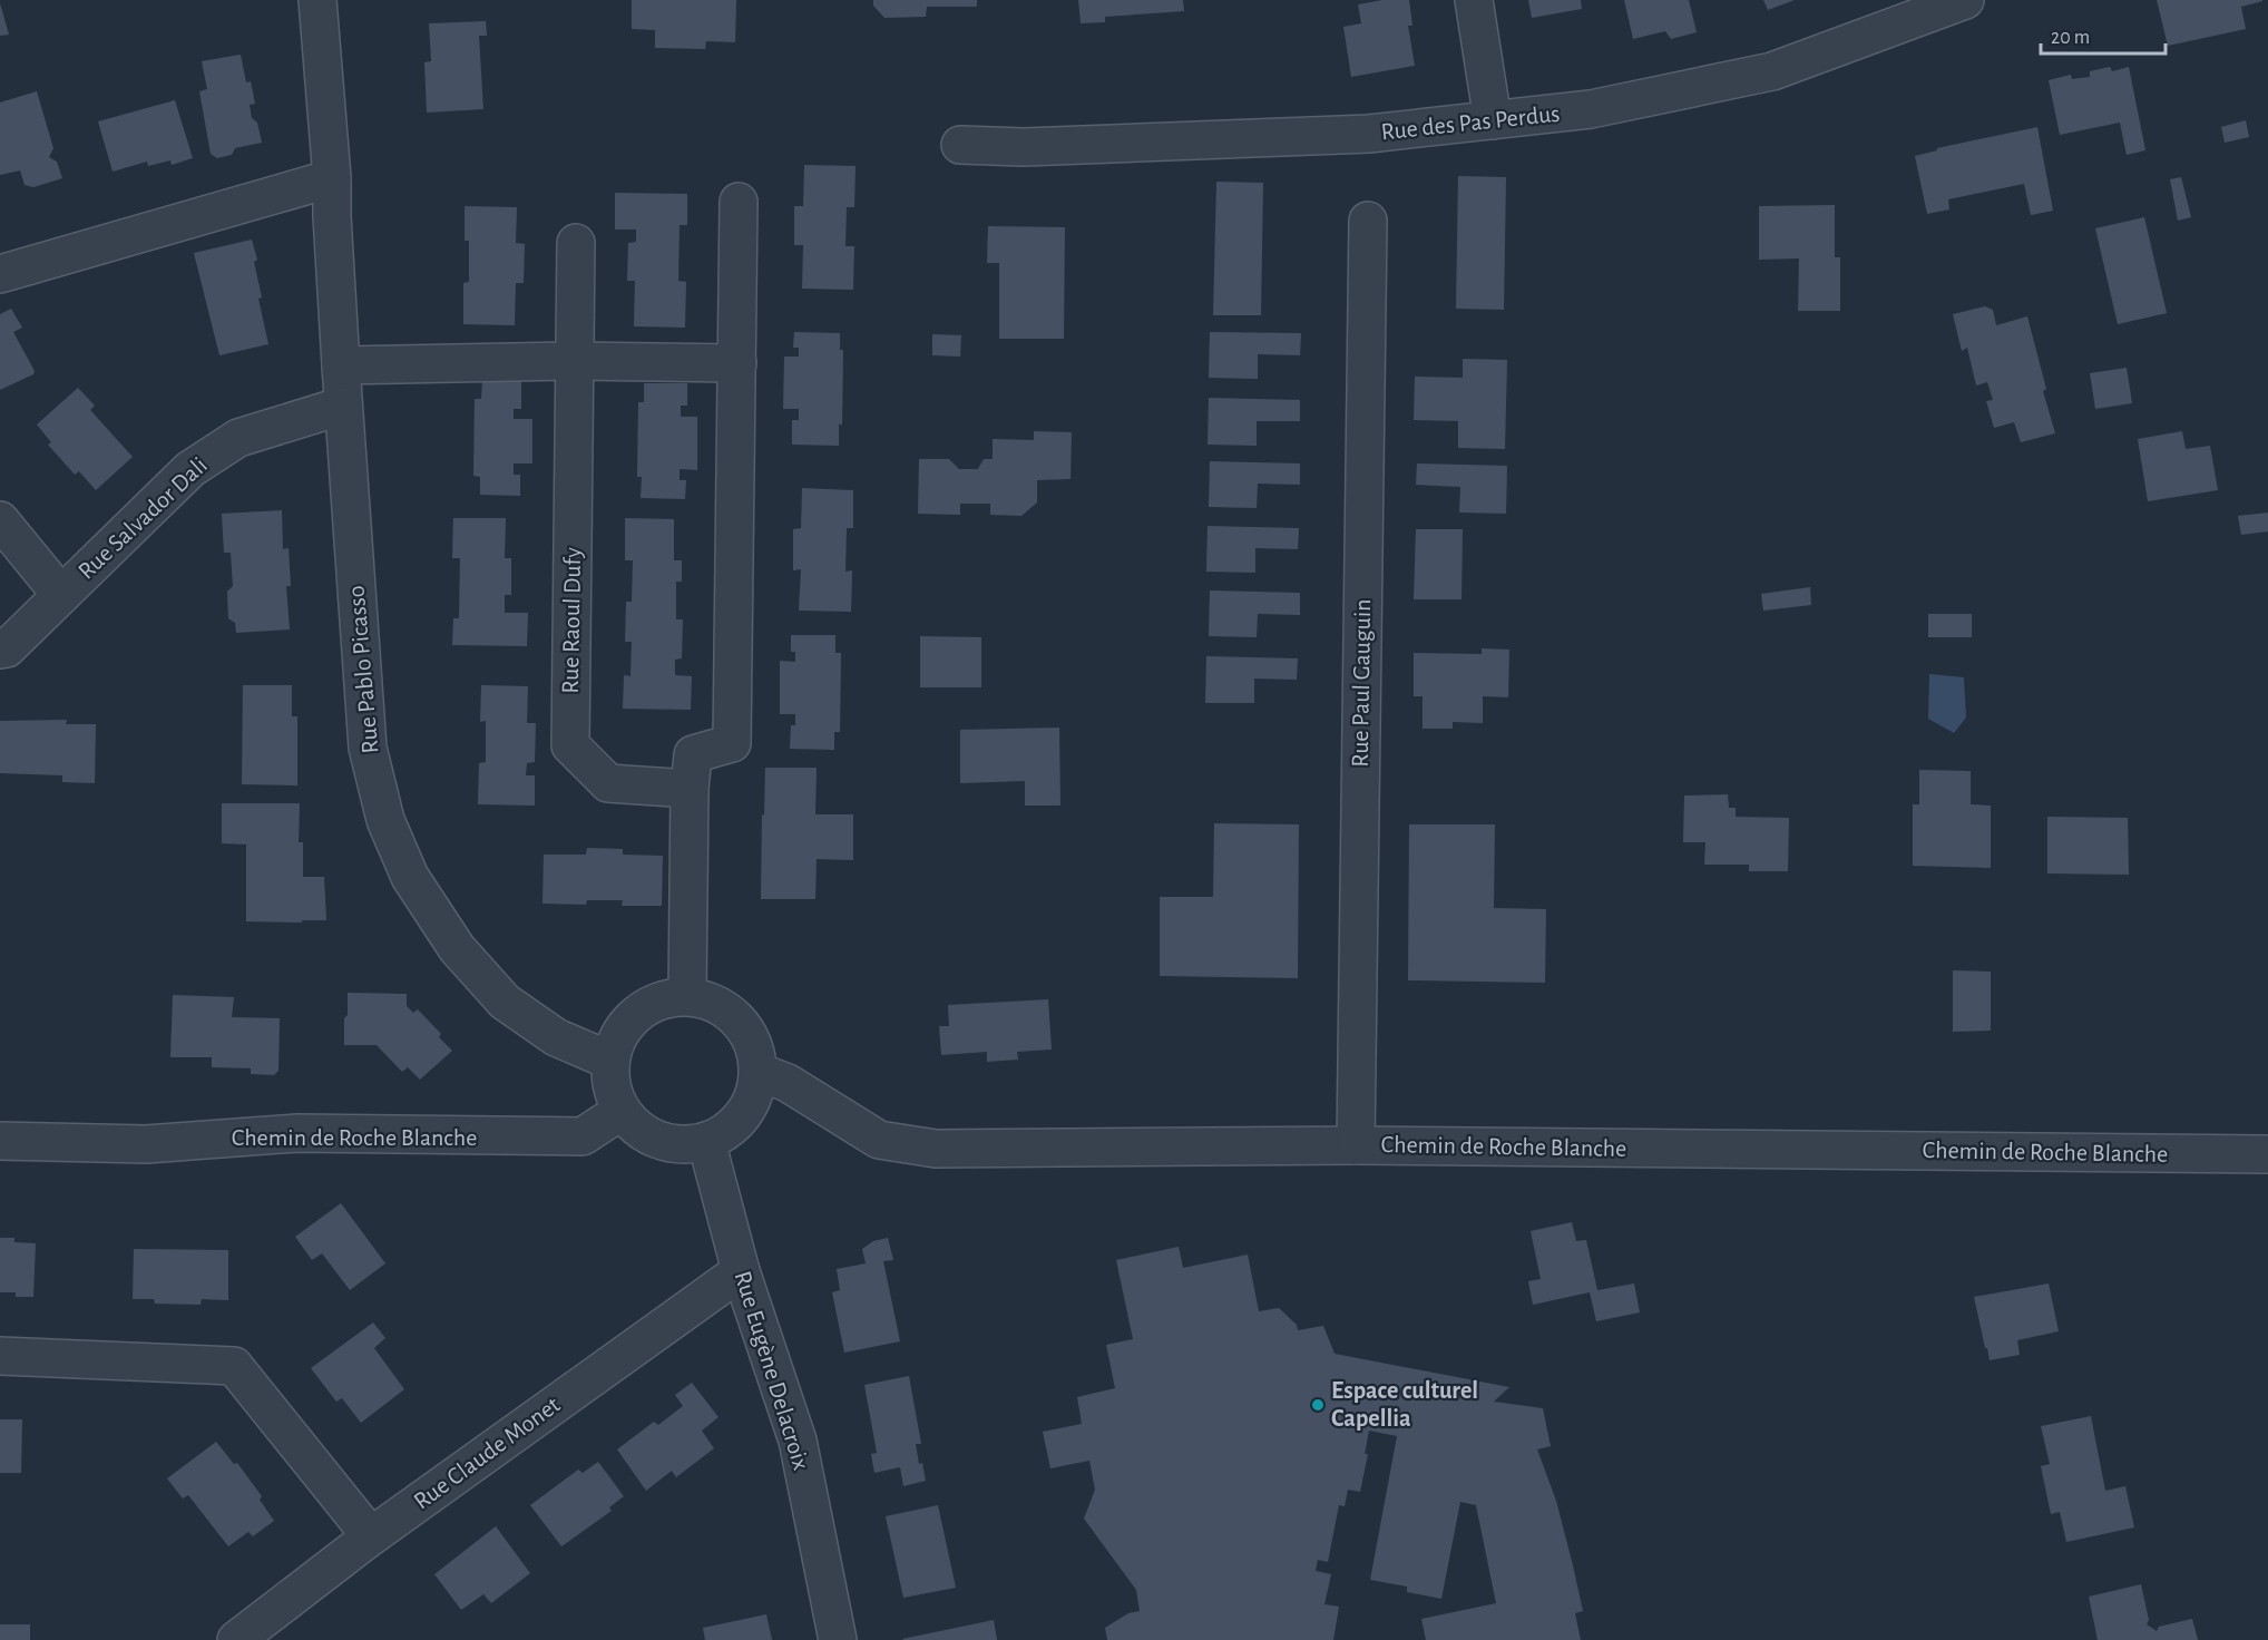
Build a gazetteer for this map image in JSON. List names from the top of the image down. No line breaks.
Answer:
{"streets":{"street":["Rue des Pas Perdus","Rue Salvador Dali","Rue Raoul Dufy","Rue Pablo Picasso","Rue Paul Gauguin","Chemin de Roche Blanche","Rue Eugène Delacroix","Rue Claude Monet"]},"crossings":[["Rue Salvador Dali","Rue Pablo Picasso"],["Rue Pablo Picasso","Chemin de Roche Blanche"],["Rue Pablo Picasso","Rue Eugène Delacroix"],["Rue Paul Gauguin","Chemin de Roche Blanche"],["Chemin de Roche Blanche","Rue Eugène Delacroix"],["Rue Eugène Delacroix","Rue Claude Monet"]],"places":["Espace culturel Capellia"],"scale_bar":"20 m"}
